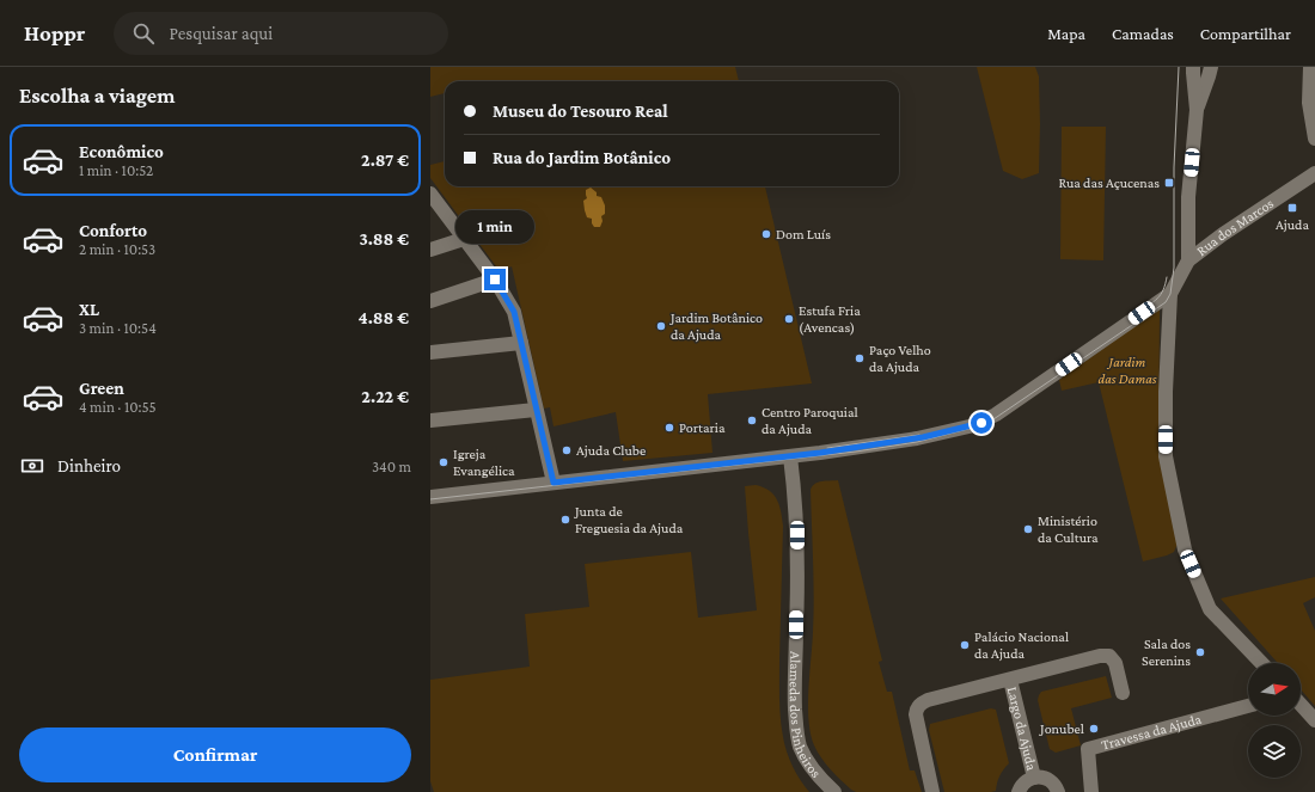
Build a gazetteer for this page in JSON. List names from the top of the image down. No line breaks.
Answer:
{"streets":{"street":["Rua dos Marcos","Alameda dos Pinheiros","Largo da Ajuda","Travessa da Ajuda"]},"parks":["Jardim das Damas"],"places":{"transit":["Rua das Açucenas","Ajuda"],"other":["Dom Luís","Estufa Fria (Avencas)","Jardim Botânico da Ajuda","Paço Velho da Ajuda","Centro Paroquial da Ajuda","Portaria","Ajuda Clube","Igreja Evangélica","Junta de Freguesia da Ajuda","Ministério da Cultura","Palácio Nacional da Ajuda","Sala dos Serenins","Jonubel"]},"north":"right","page":{"header":"Hoppr","search":"Pesquisar aqui","nav":["Mapa","Camadas","Compartilhar"],"heading":"Escolha a viagem","banner":["Museu do Tesouro Real","Rua do Jardim Botânico"],"list":[{"name":"Econômico","note":"1 min · 10:52","value":"2.87 €"},{"name":"Conforto","note":"2 min · 10:53","value":"3.88 €"},{"name":"XL","note":"3 min · 10:54","value":"4.88 €"},{"name":"Green","note":"4 min · 10:55","value":"2.22 €"}],"bubble":"1 min","pay":["Dinheiro","340 m"],"buttons":"Confirmar"}}
